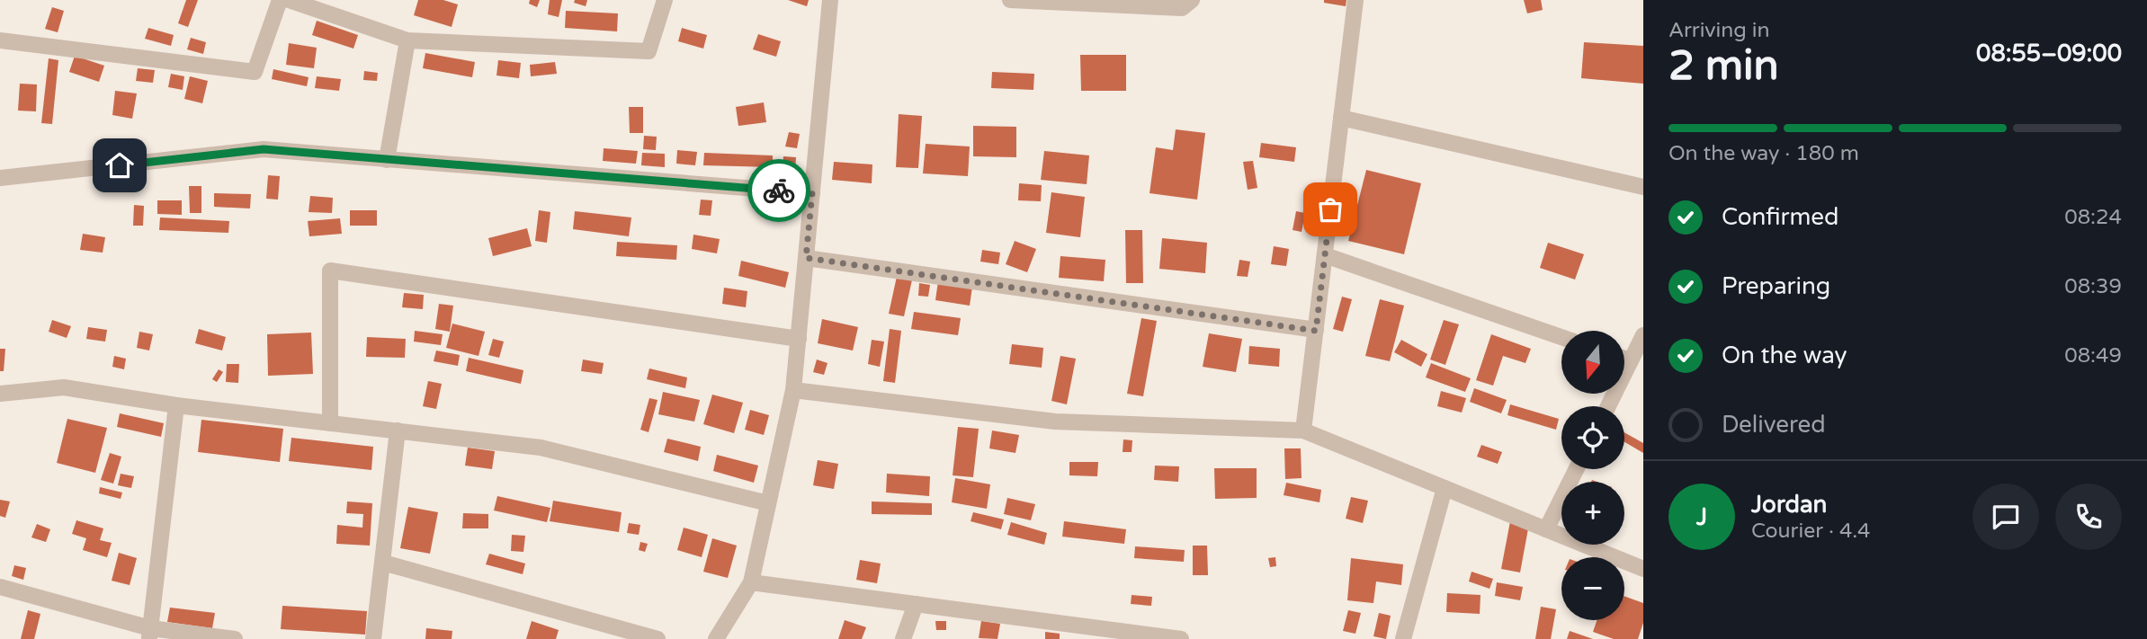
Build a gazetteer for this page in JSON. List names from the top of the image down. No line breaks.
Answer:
{"north":"bottom","page":{"heading":["2 min","Arriving in","08:55–09:00"],"panel":["Jordan","Courier · 4.4"],"bar":"On the way · 180 m","list":[["Confirmed","08:24"],["Preparing","08:39"],["On the way","08:49"],"Delivered"],"map_buttons":["+","−"],"round":"J"}}
